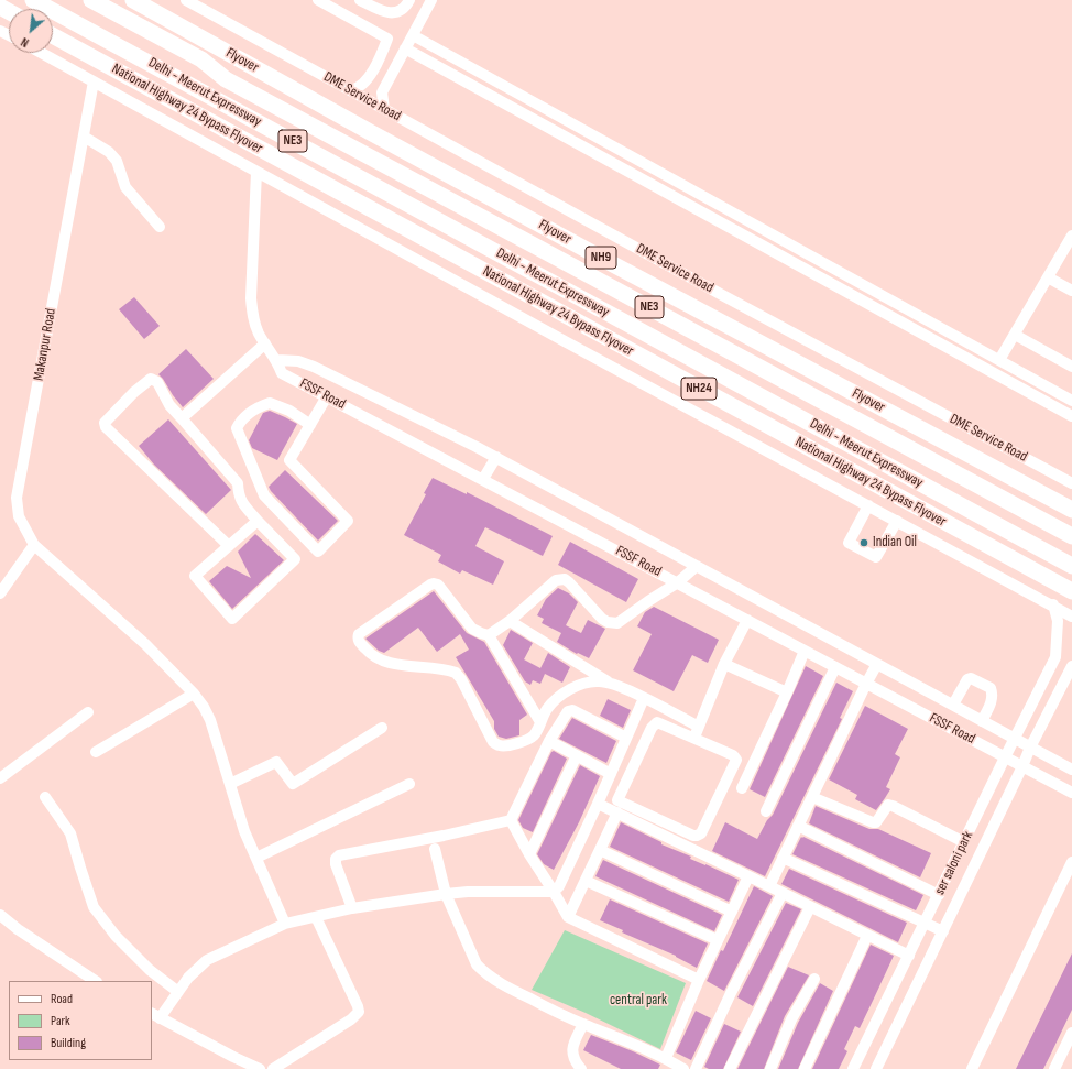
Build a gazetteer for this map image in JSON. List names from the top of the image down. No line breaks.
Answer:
{"streets":{"highway":["Flyover","Delhi - Meerut Expressway","National Highway 24 Bypass Flyover","NE3","NH9","NH24"],"street":["DME Service Road","Makanpur Road","FSSF Road","ser saloni park"]},"crossings":[["FSSF Road","ser saloni park"]],"parks":["central park"],"places":["Indian Oil"],"legend":["Road","Park","Building"],"north":"bottom left"}
